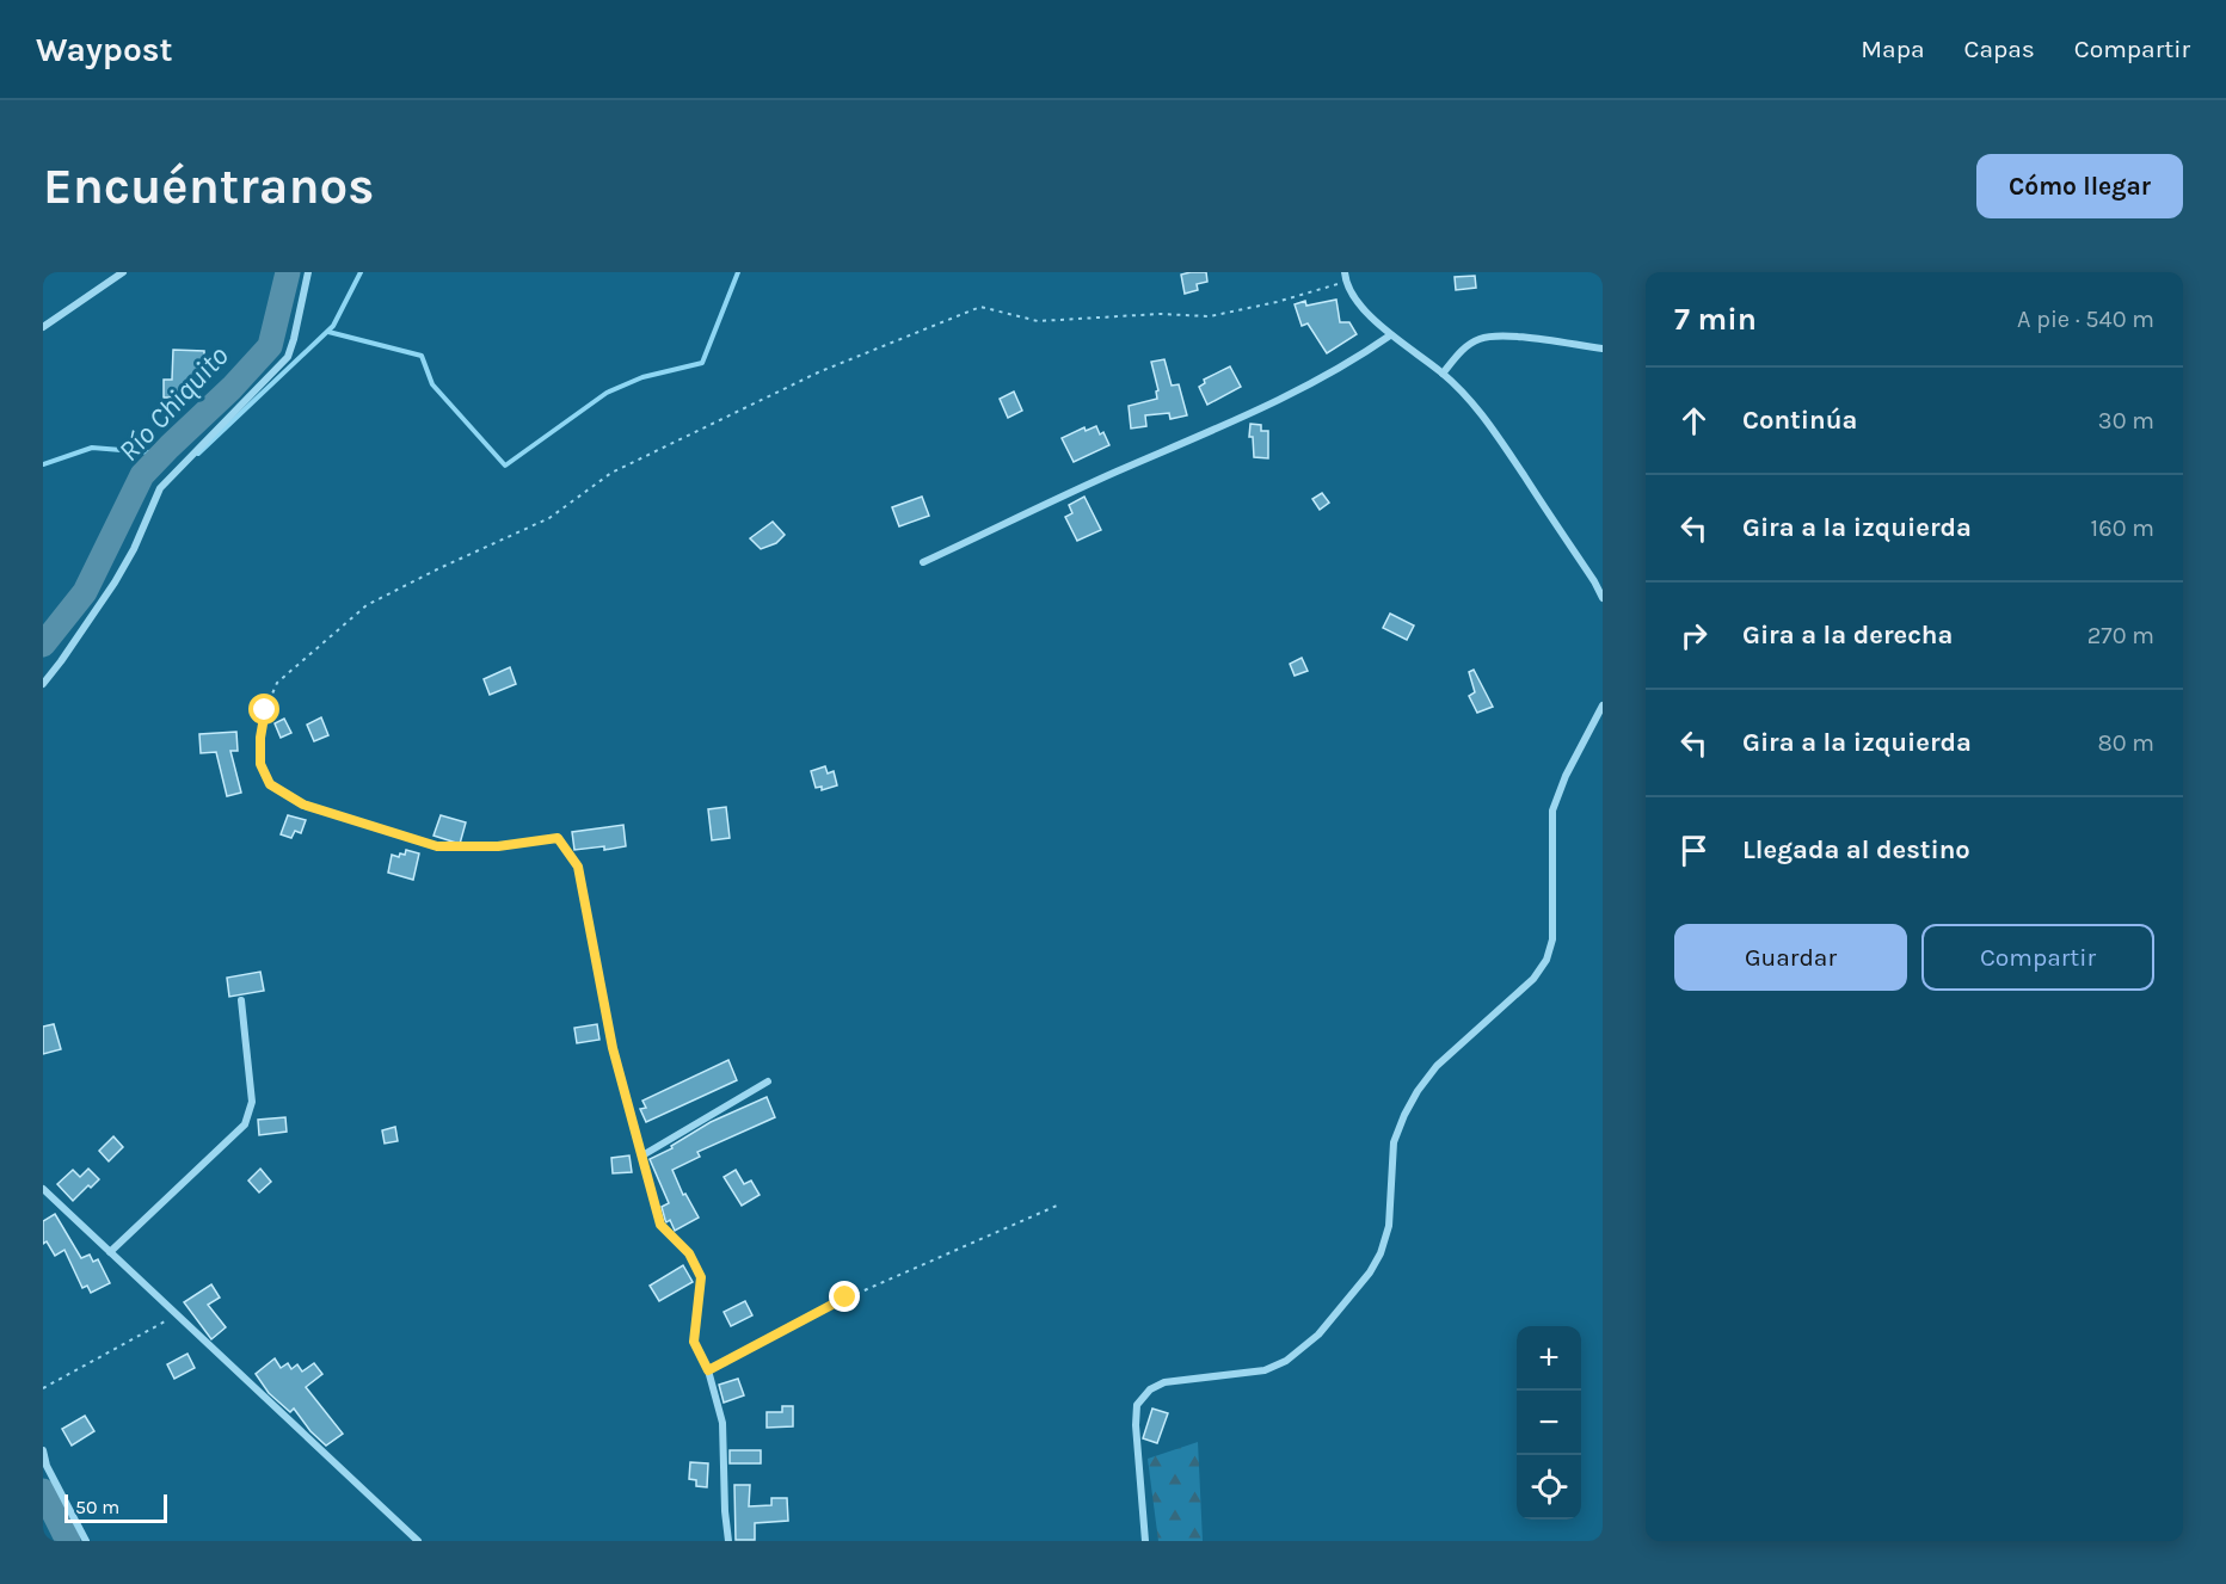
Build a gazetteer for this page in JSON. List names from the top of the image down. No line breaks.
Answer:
{"water":["Río Chiquito"],"scale_bar":"50 m","page":{"header":"Waypost","nav":["Mapa","Capas","Compartir"],"buttons":["Cómo llegar",["Guardar","Compartir"]],"title":"Encuéntranos","heading":["7 min","A pie · 540 m"],"list":[["Continúa","30 m"],["Gira a la izquierda","160 m"],["Gira a la derecha","270 m"],["Gira a la izquierda","80 m"],"Llegada al destino"],"map_buttons":["+","−"],"scale":"50 m"}}
